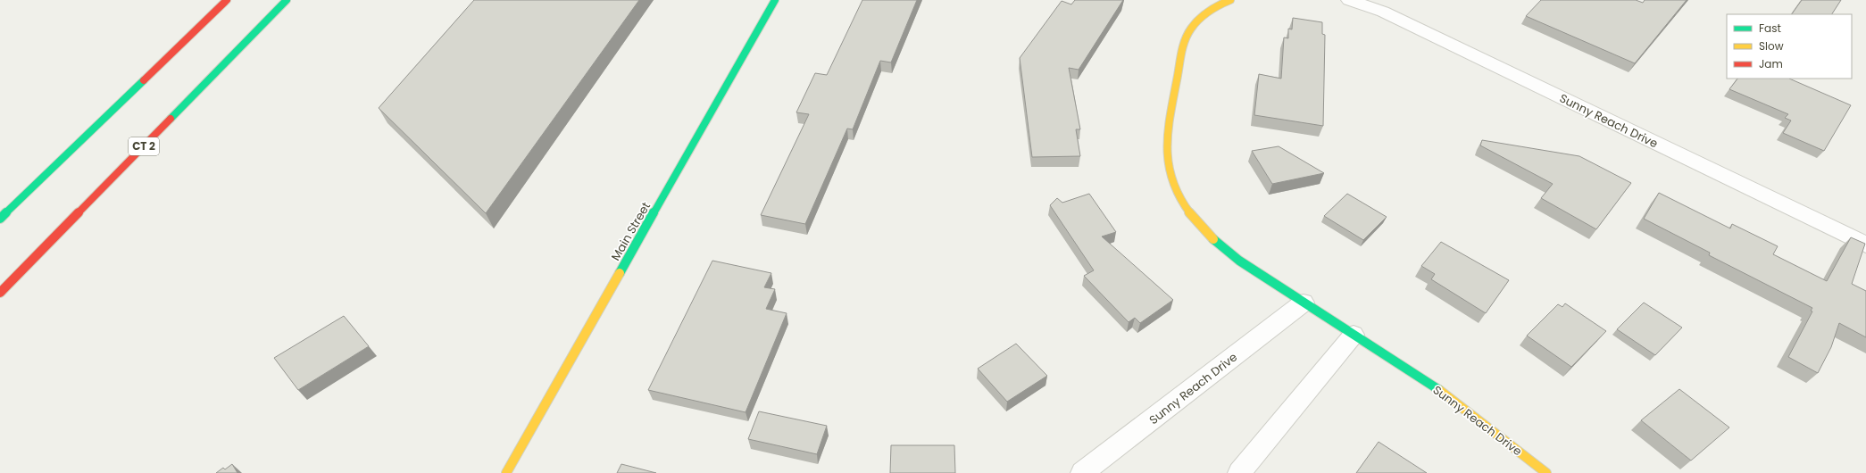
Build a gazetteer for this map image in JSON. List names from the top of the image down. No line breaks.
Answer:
{"streets":{"main road":["Sunny Reach Drive","CT 2","Main Street"]},"legend":["Fast","Slow","Jam"]}
